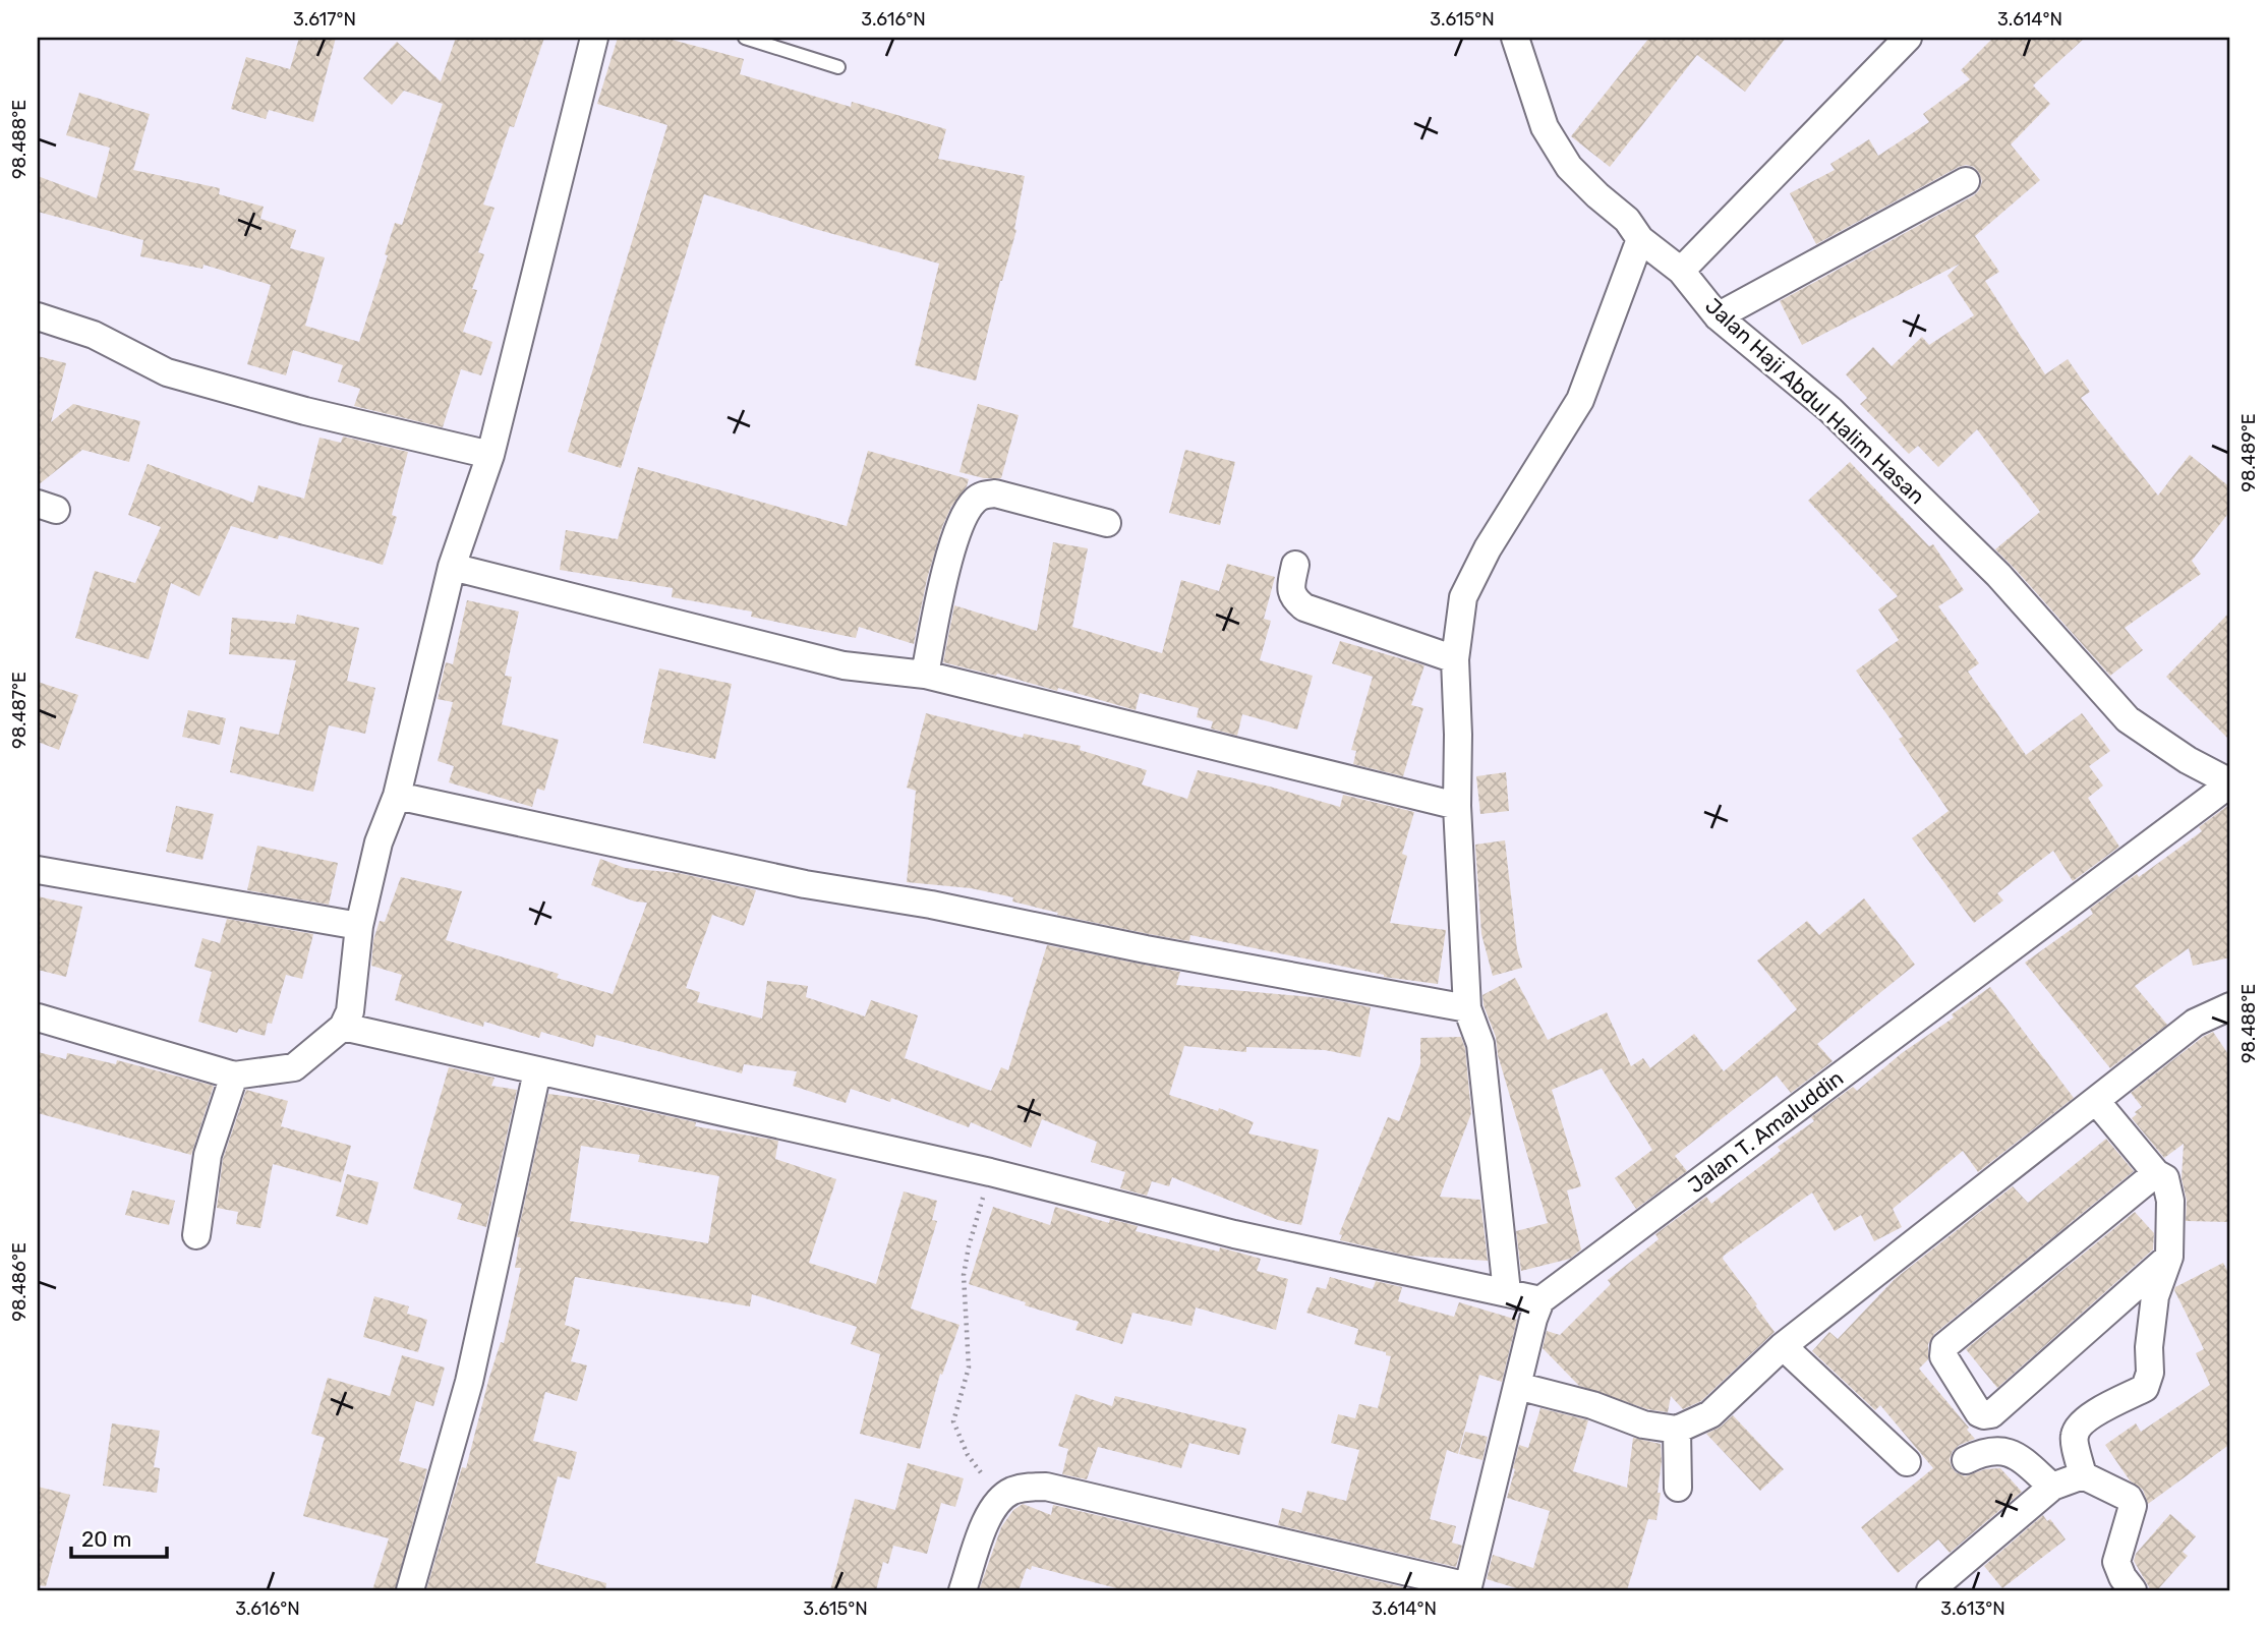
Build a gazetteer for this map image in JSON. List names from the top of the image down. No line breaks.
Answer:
{"streets":{"street":["Jalan Haji Abdul Halim Hasan","Jalan T. Amaluddin"]},"crossings":[["Jalan Haji Abdul Halim Hasan","Jalan T. Amaluddin"]],"scale_bar":"20 m","coordinates":["3.617°N","3.616°N","3.615°N","3.614°N","98.488°E","98.489°E","98.487°E","98.486°E","3.613°N"]}
